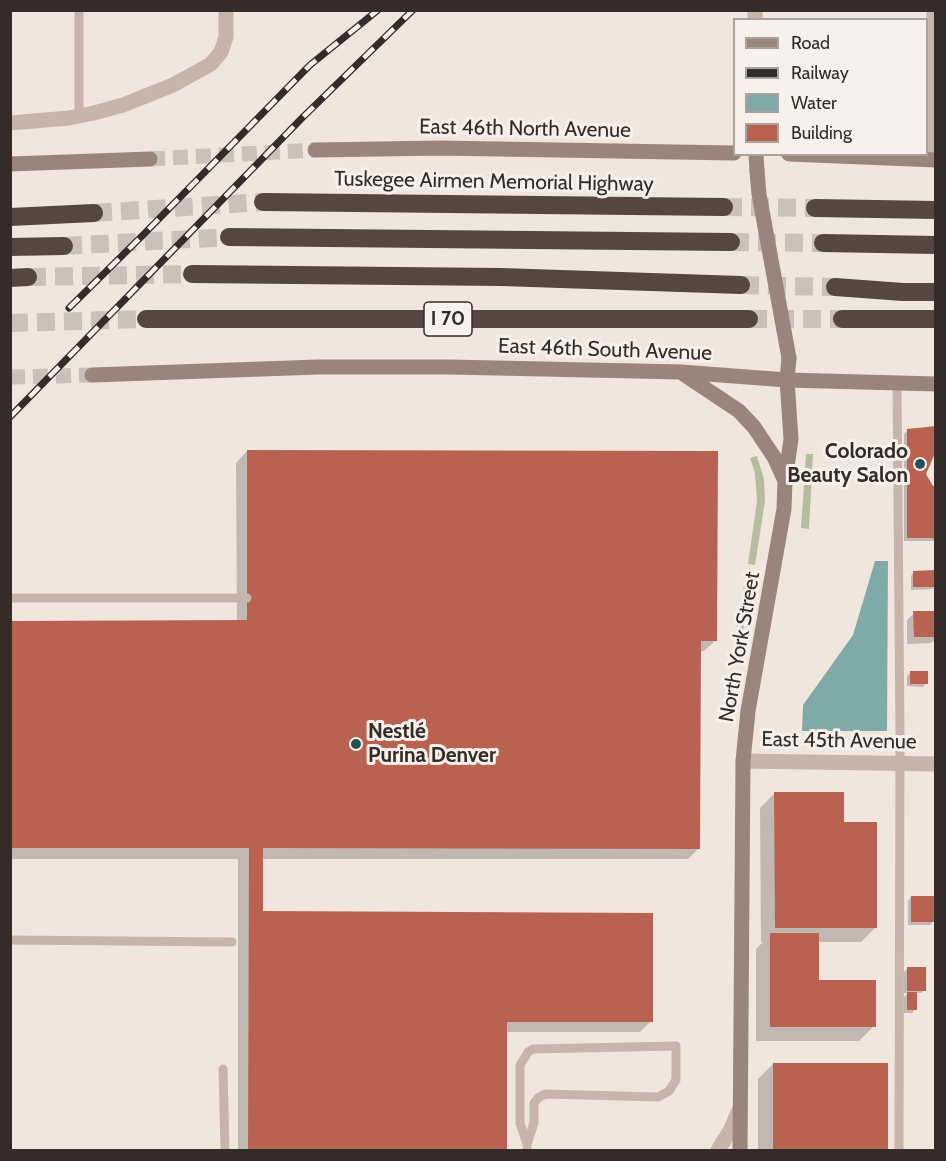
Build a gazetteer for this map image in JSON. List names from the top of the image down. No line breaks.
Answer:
{"streets":{"highway":["Tuskegee Airmen Memorial Highway","I 70"],"main road":["East 46th North Avenue","East 46th South Avenue","North York Street"],"street":["East 45th Avenue"]},"crossings":[["East 46th South Avenue","North York Street"],["North York Street","East 45th Avenue"]],"places":["Colorado Beauty Salon","Nestlé Purina Denver"],"legend":["Road","Railway","Water","Building"]}
